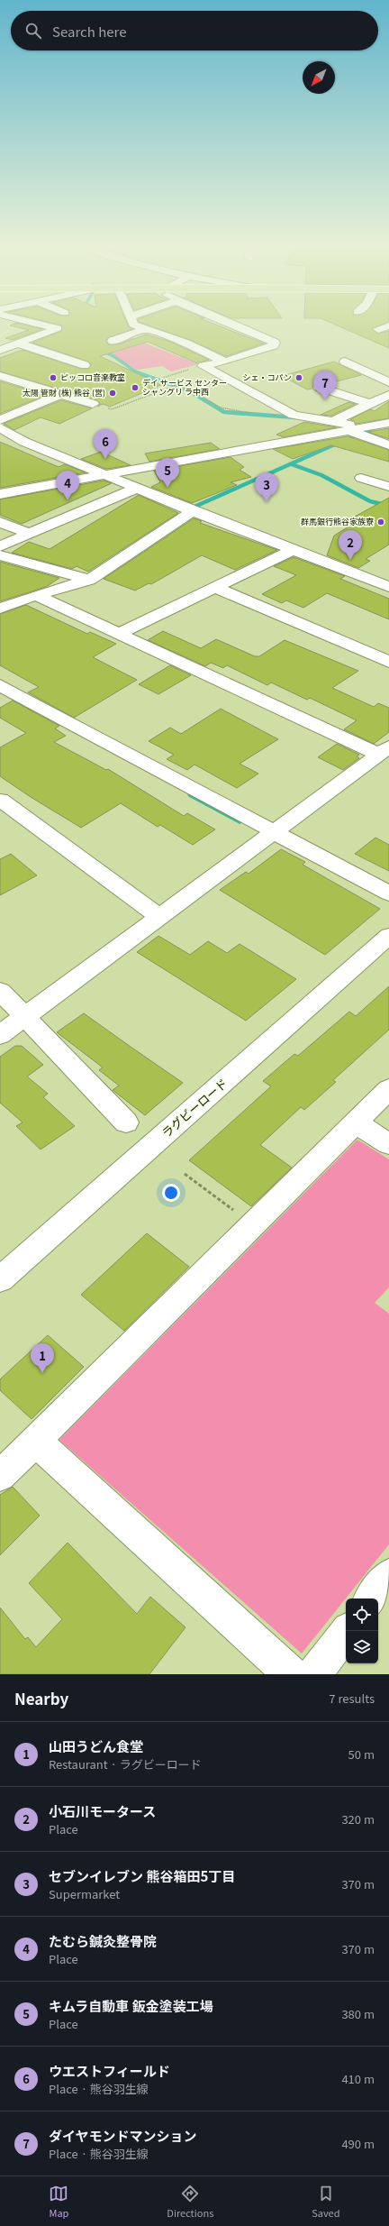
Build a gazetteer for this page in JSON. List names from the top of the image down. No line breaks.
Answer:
{"streets":{"street":["ラグビーロード"]},"places":["ピッコロ音楽教室","シェ・コパン","デイ サービス センター シャングリ ラ中西","太陽 管財 (株) 熊谷 (営)","群馬銀行熊谷家族寮"],"north":"bottom left","page":{"search":"Search here","pins":["7","6","5","4","3","2","1"],"heading":["Nearby","7 results"],"list":[{"mark":"1","name":"山田うどん食堂","note":"Restaurant · ラグビーロード","value":"50 m"},{"mark":"2","name":"小石川モータース","note":"Place","value":"320 m"},{"mark":"3","name":"セブンイレブン 熊谷箱田5丁目","note":"Supermarket","value":"370 m"},{"mark":"4","name":"たむら鍼灸整骨院","note":"Place","value":"370 m"},{"mark":"5","name":"キムラ自動車 鈑金塗装工場","note":"Place","value":"380 m"},{"mark":"6","name":"ウエストフィールド","note":"Place · 熊谷羽生線","value":"410 m"},{"mark":"7","name":"ダイヤモンドマンション","note":"Place · 熊谷羽生線","value":"490 m"}],"nav":["Map","Directions","Saved"]}}
